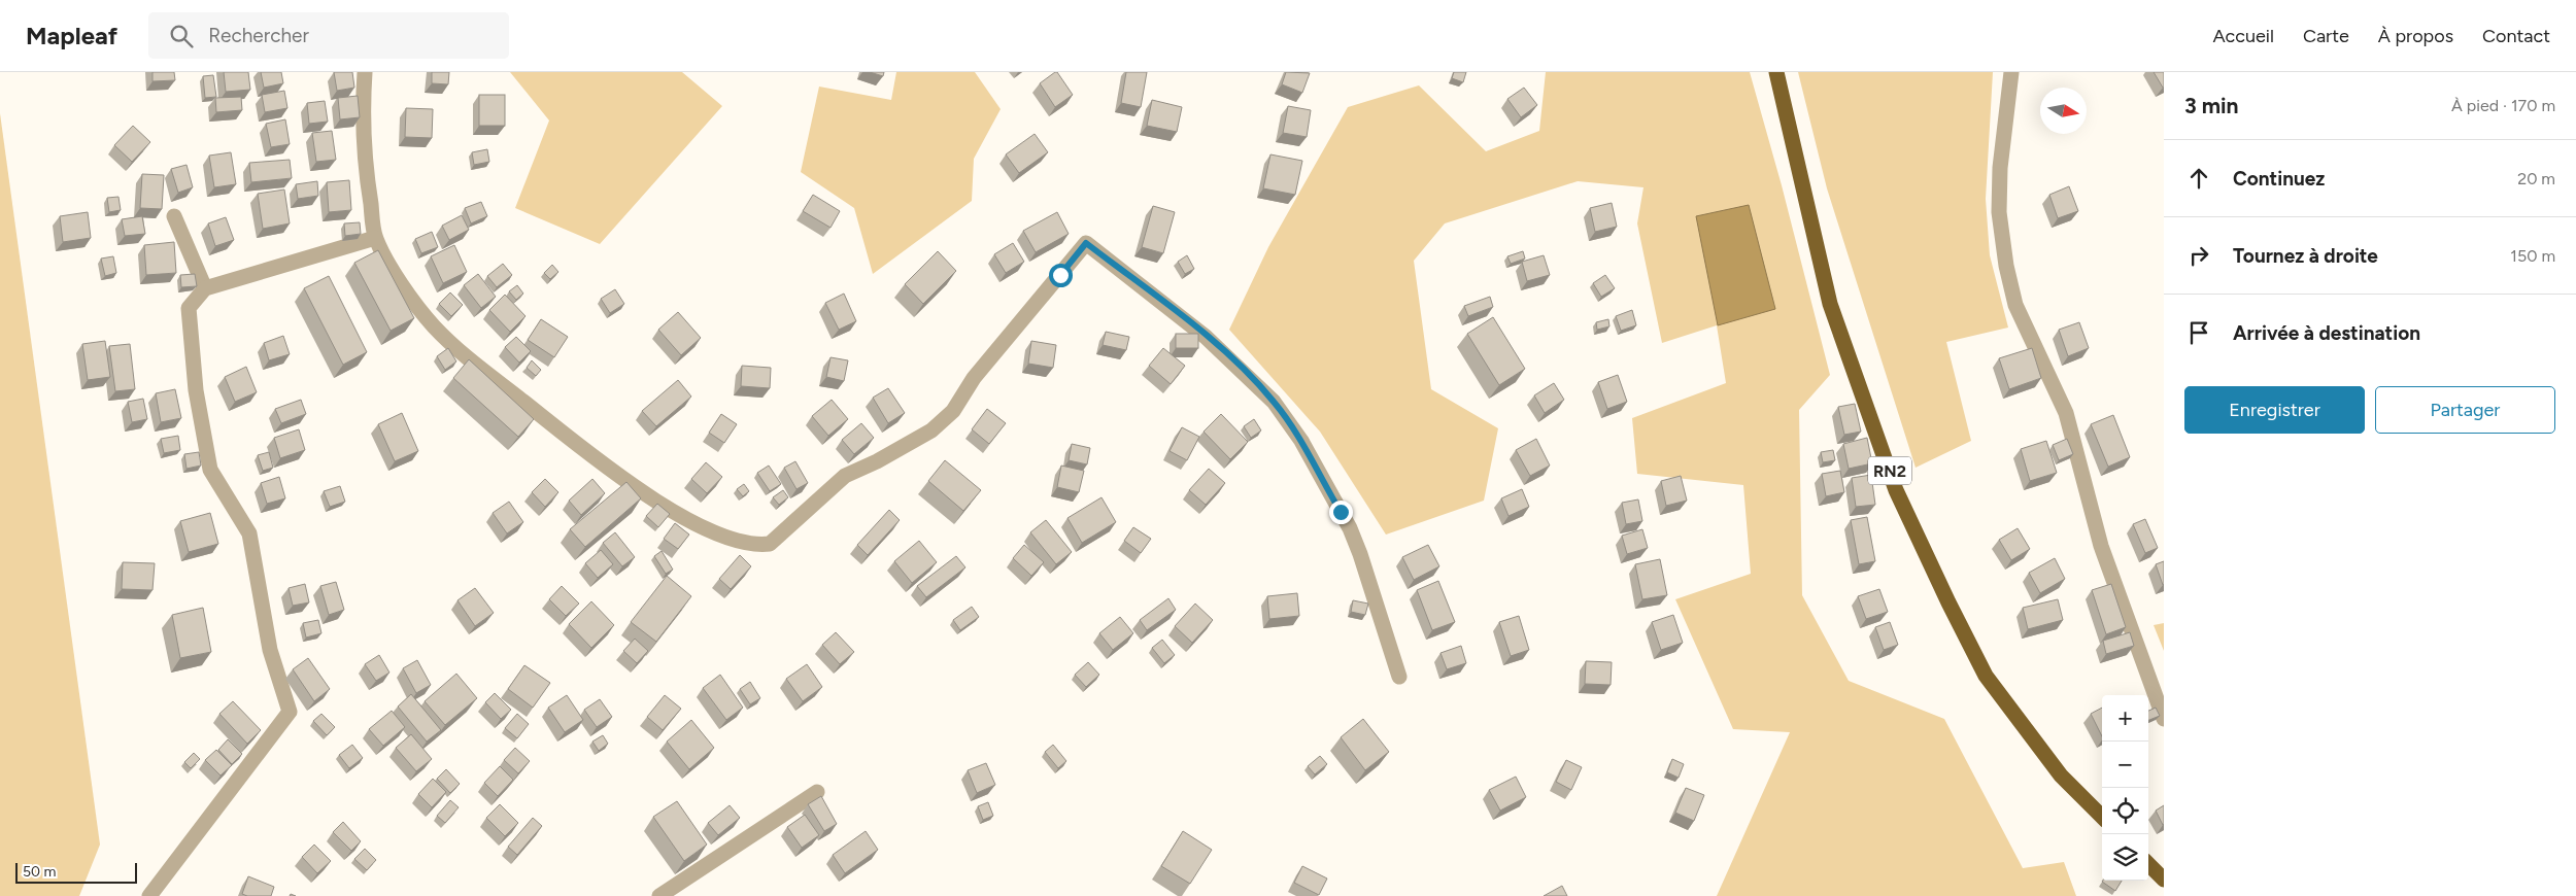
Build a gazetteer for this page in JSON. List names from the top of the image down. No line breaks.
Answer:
{"streets":{"highway":["RN2"]},"scale_bar":"50 m","north":"right","page":{"header":"Mapleaf","search":"Rechercher","nav":["Accueil","Carte","À propos","Contact"],"heading":["3 min","À pied · 170 m"],"list":[["Continuez","20 m"],["Tournez à droite","150 m"],"Arrivée à destination"],"buttons":["Enregistrer","Partager"],"map_buttons":["+","−"],"scale":"50 m"}}
